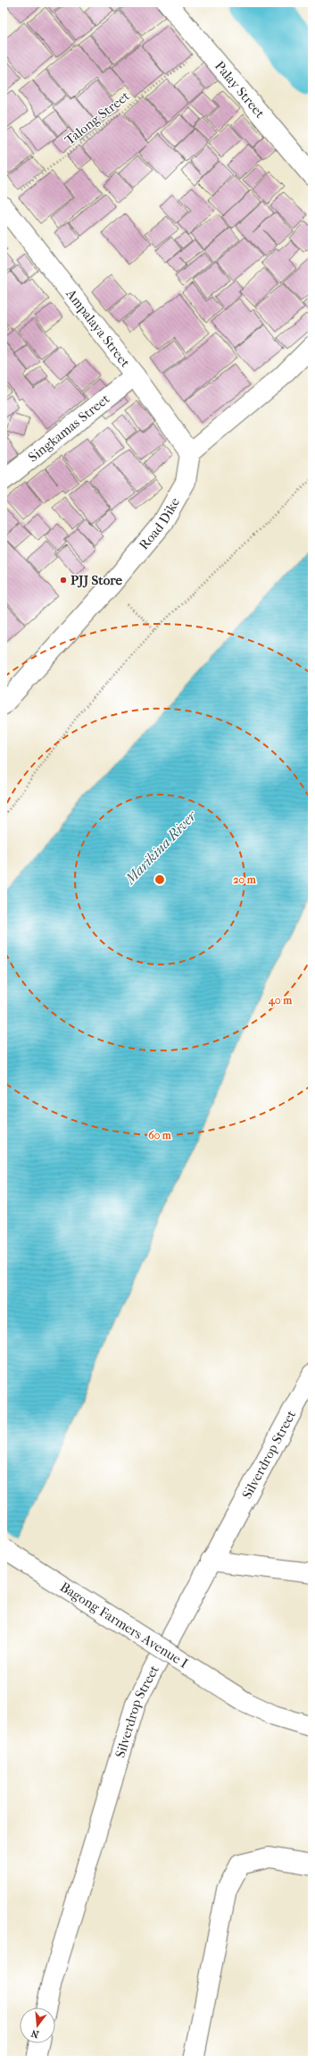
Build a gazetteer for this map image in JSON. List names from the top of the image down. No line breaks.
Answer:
{"streets":{"street":["Palay Street","Ampalaya Street","Singkamas Street","Road Dike","Silverdrop Street","Bagong Farmers Avenue I"],"path":["Talong Street"]},"crossings":[["Palay Street","Talong Street"],["Ampalaya Street","Singkamas Street"],["Ampalaya Street","Road Dike"]],"water":["Marikina River"],"places":["PJJ Store"],"north":"bottom","rings":["20 m","40 m","60 m"]}
